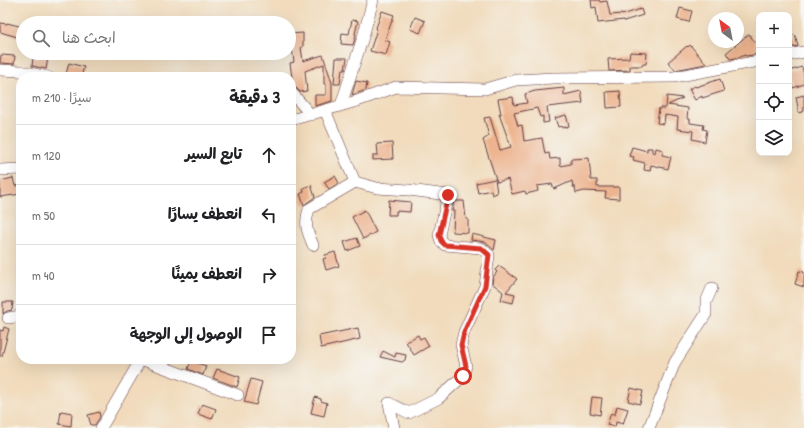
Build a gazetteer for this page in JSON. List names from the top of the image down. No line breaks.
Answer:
{"north":"top left","page":{"map_buttons":["+","−"],"search":"ابحث هنا","heading":["3 دقيقة","سيرًا · 210 m"],"list":[["تابع السير","120 m"],["انعطف يسارًا","50 m"],["انعطف يمينًا","40 m"],"الوصول إلى الوجهة"]}}
